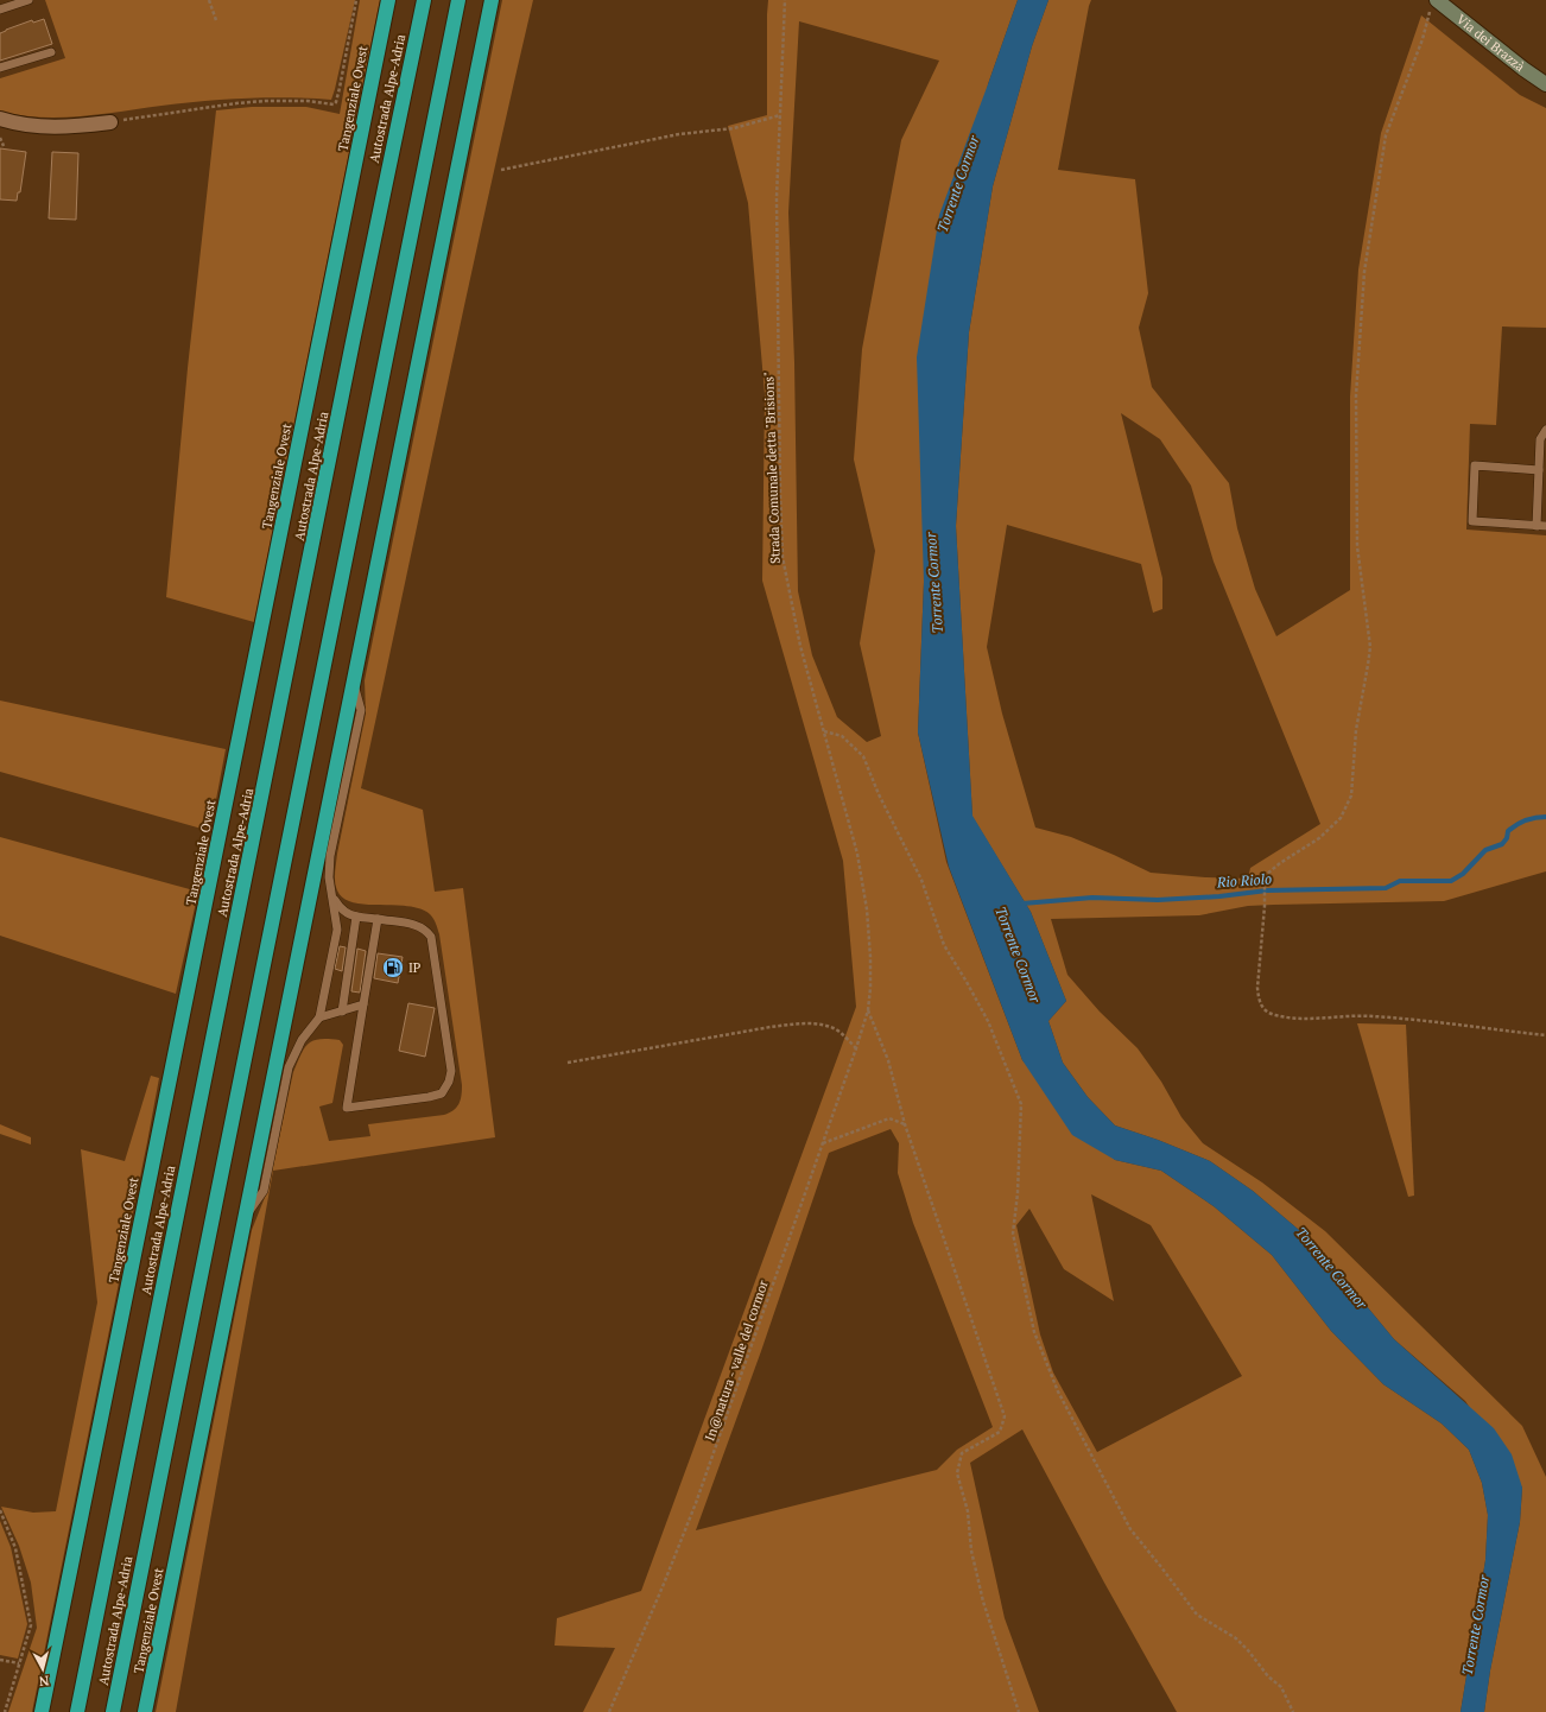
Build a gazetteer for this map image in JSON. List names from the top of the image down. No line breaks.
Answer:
{"streets":{"highway":["Tangenziale Ovest","Autostrada Alpe-Adria"],"main road":["Via dei Brazzà"],"path":["Strada Comunale detta \"Brisions\"","In@natura - valle del cormor"]},"crossings":[["Strada Comunale detta \"Brisions\"","In@natura - valle del cormor"]],"water":["Torrente Cormor","Rio Riolo"],"places":{"fuel station":["IP"]},"north":"bottom"}
